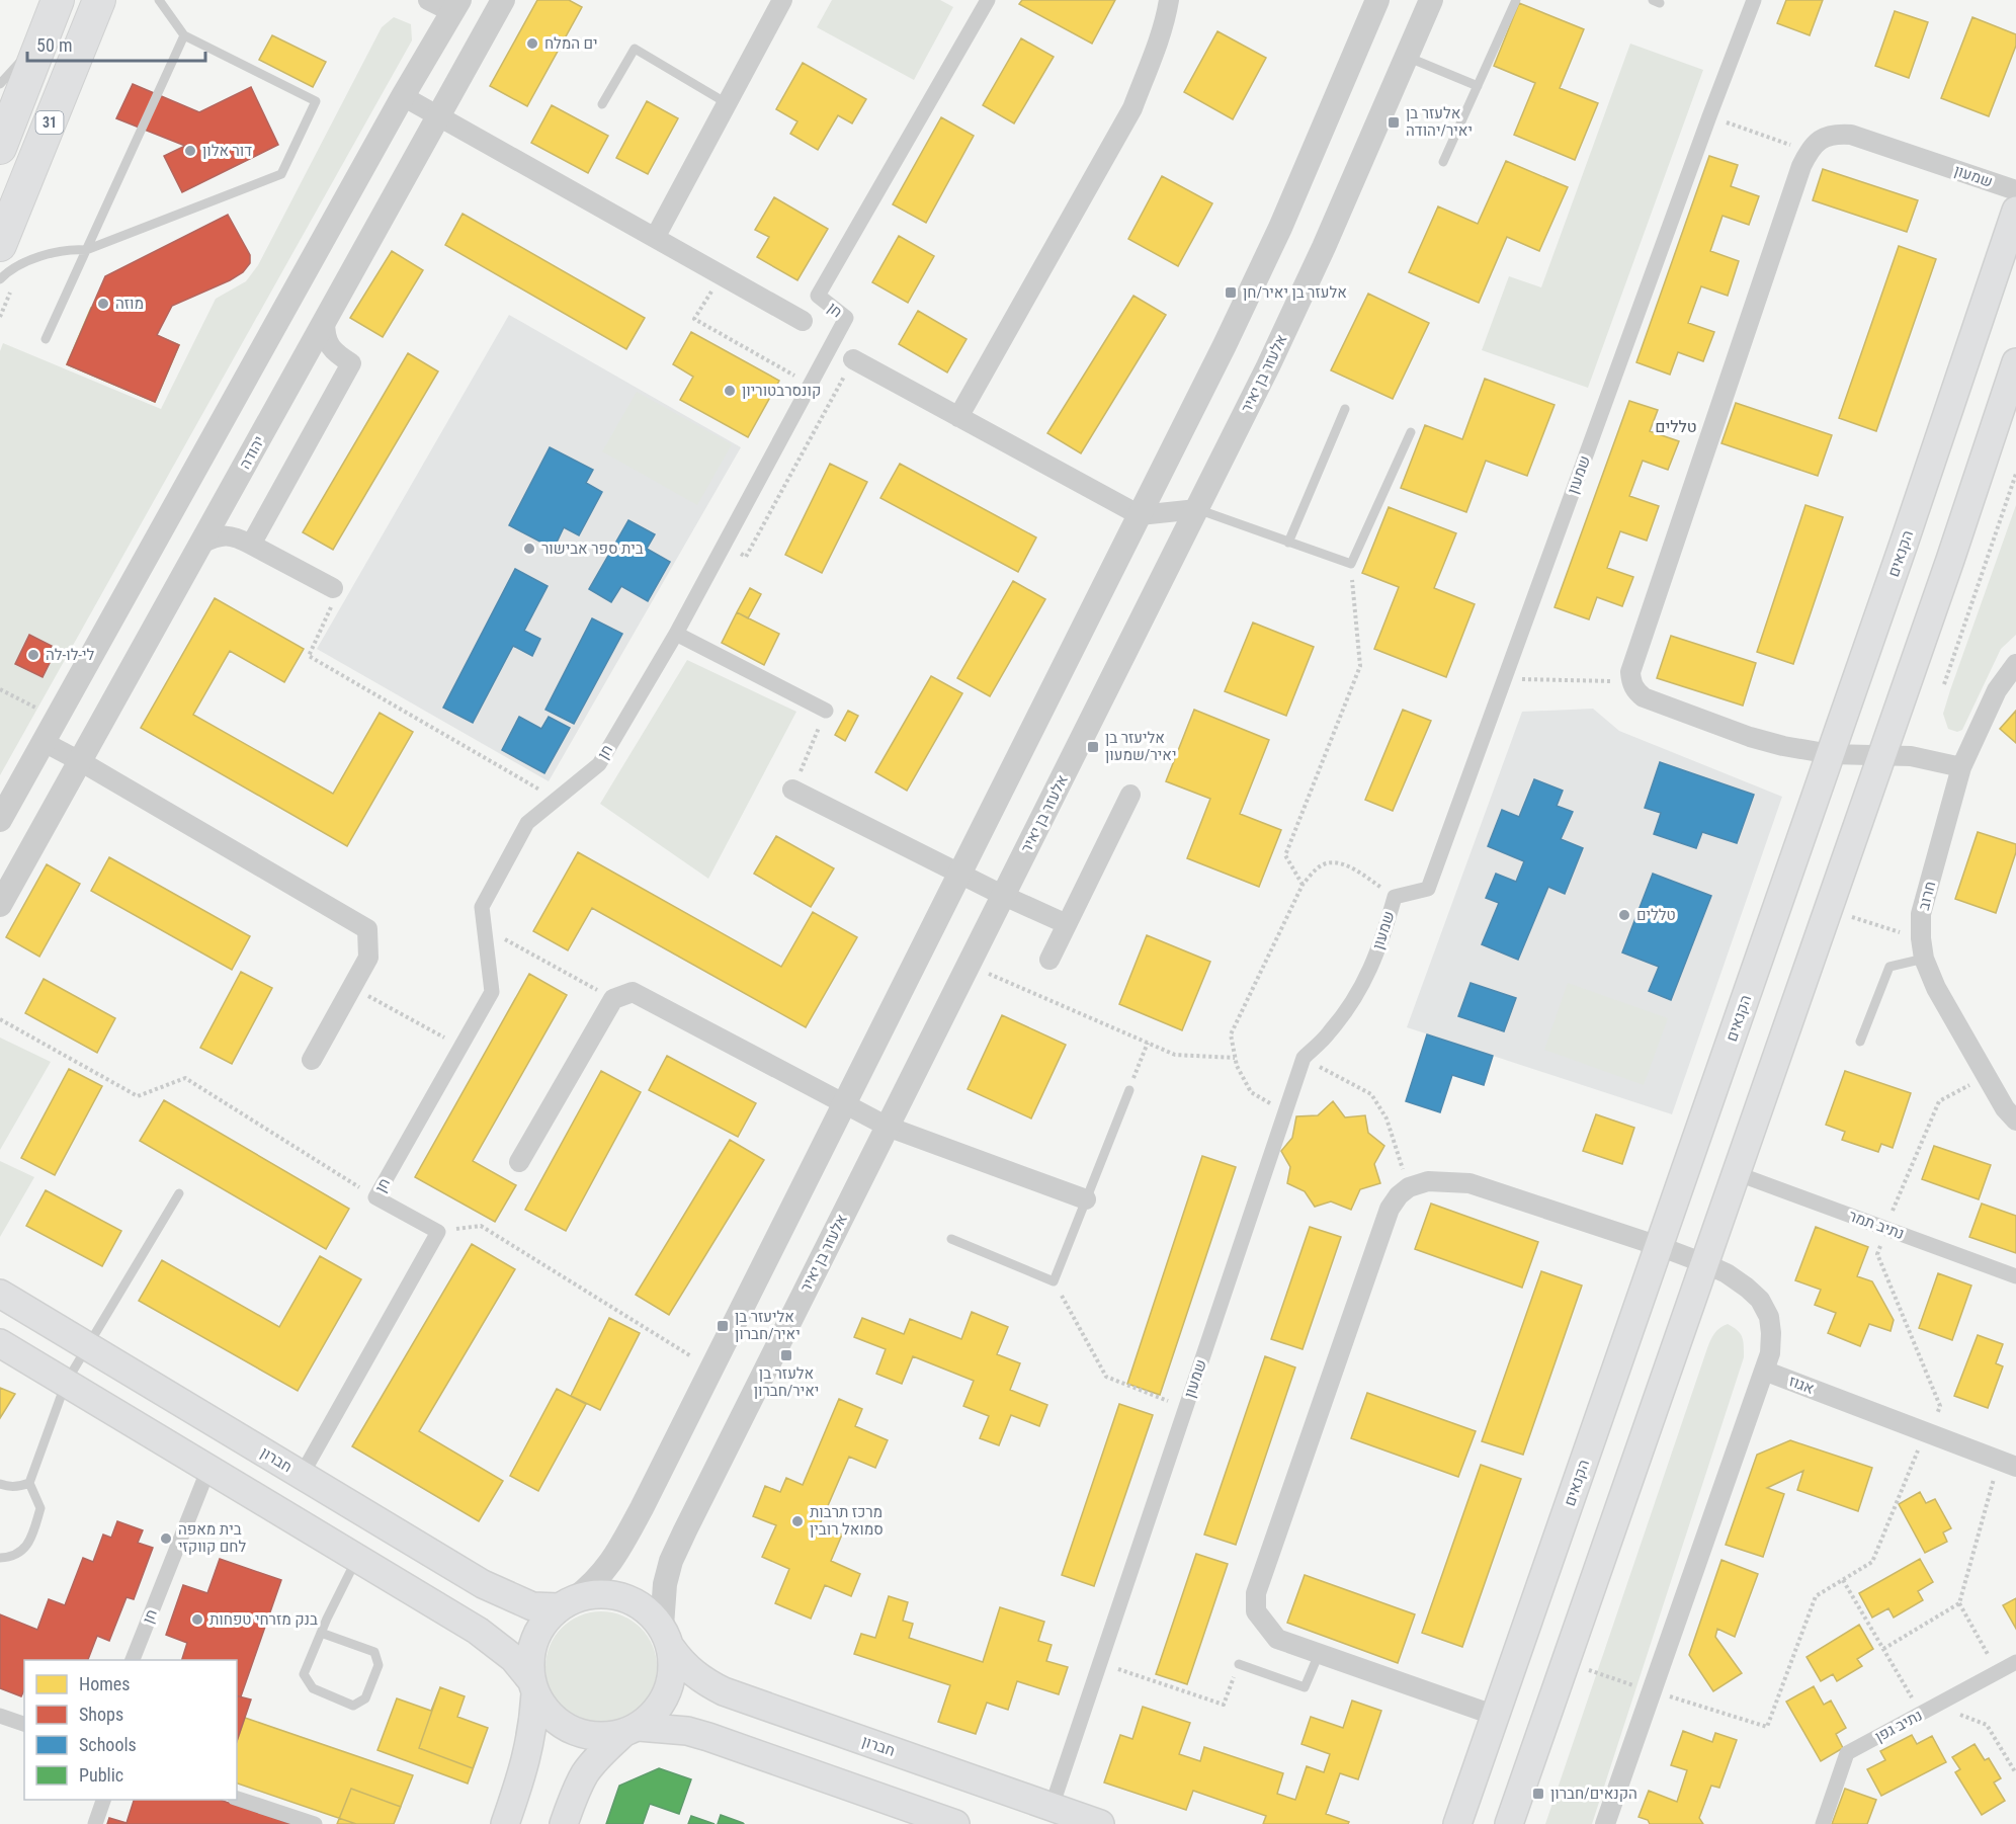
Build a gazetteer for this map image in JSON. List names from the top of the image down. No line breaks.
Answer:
{"streets":{"highway":["31"],"main road":["הקנאים","חברון"],"street":["שמעון","חן","אלעזר בן יאיר","יהודה","חרוב","נתיב תמר","אגוז","נתיב גפן"]},"crossings":[["שמעון","חברון"],["אלעזר בן יאיר","חברון"]],"districts":["טללים"],"places":{"other":["ים המלח","דור אלון","מוזה","קונסרבטוריון","בית ספר אבישור","לי-לו-לה","טללים","מרכז תרבות סמואל רובין","בית מאפה לחם קווקזי","בנק מזרחי טפחות"],"transit":["אלעזר בן יאיר/יהודה","אלעזר בן יאיר/חן","אליעזר בן יאיר/שמעון","אליעזר בן יאיר/חברון","אלעזר בן יאיר/חברון","הקנאים/חברון"]},"legend":["Homes","Shops","Schools","Public"],"scale_bar":"50 m"}
